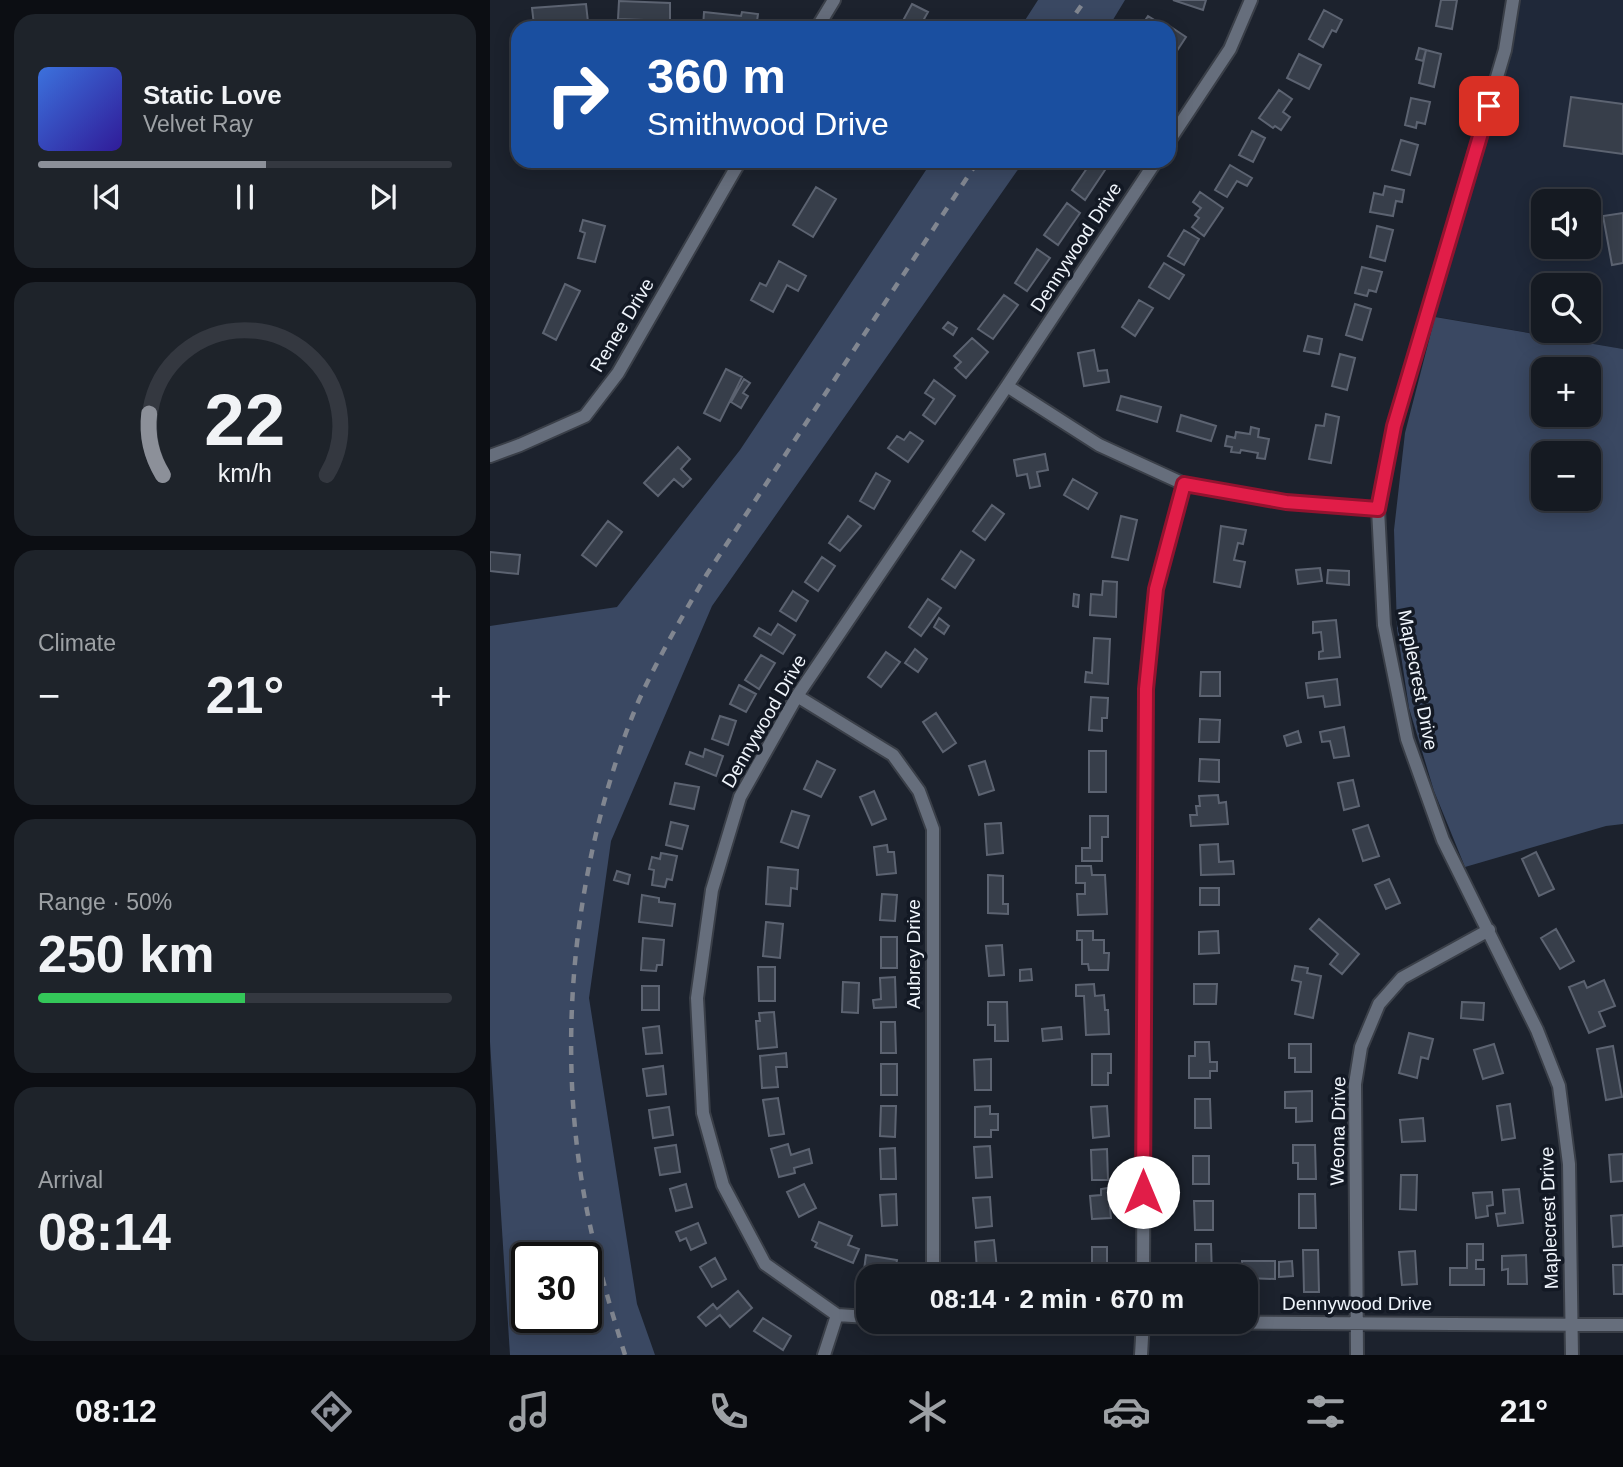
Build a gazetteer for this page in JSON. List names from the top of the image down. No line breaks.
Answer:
{"streets":{"street":["Dennywood Drive","Renee Drive","Maplecrest Drive","Aubrey Drive","Weona Drive"]},"crossings":[["Dennywood Drive","Maplecrest Drive"],["Dennywood Drive","Aubrey Drive"],["Dennywood Drive","Weona Drive"],["Maplecrest Drive","Weona Drive"]],"page":{"turn":["360 m","Smithwood Drive"],"song":["Static Love","Velvet Ray"],"map_buttons":["+","−"],"tile":["Climate",["Range · 50%","250 km"],["Arrival","08:14"]],"heat":["−","21°","+"],"limit":"30","trip":"08:14 · 2 min · 670 m","tabs":["08:12","21°"],"gauge":["22","km/h"]}}
